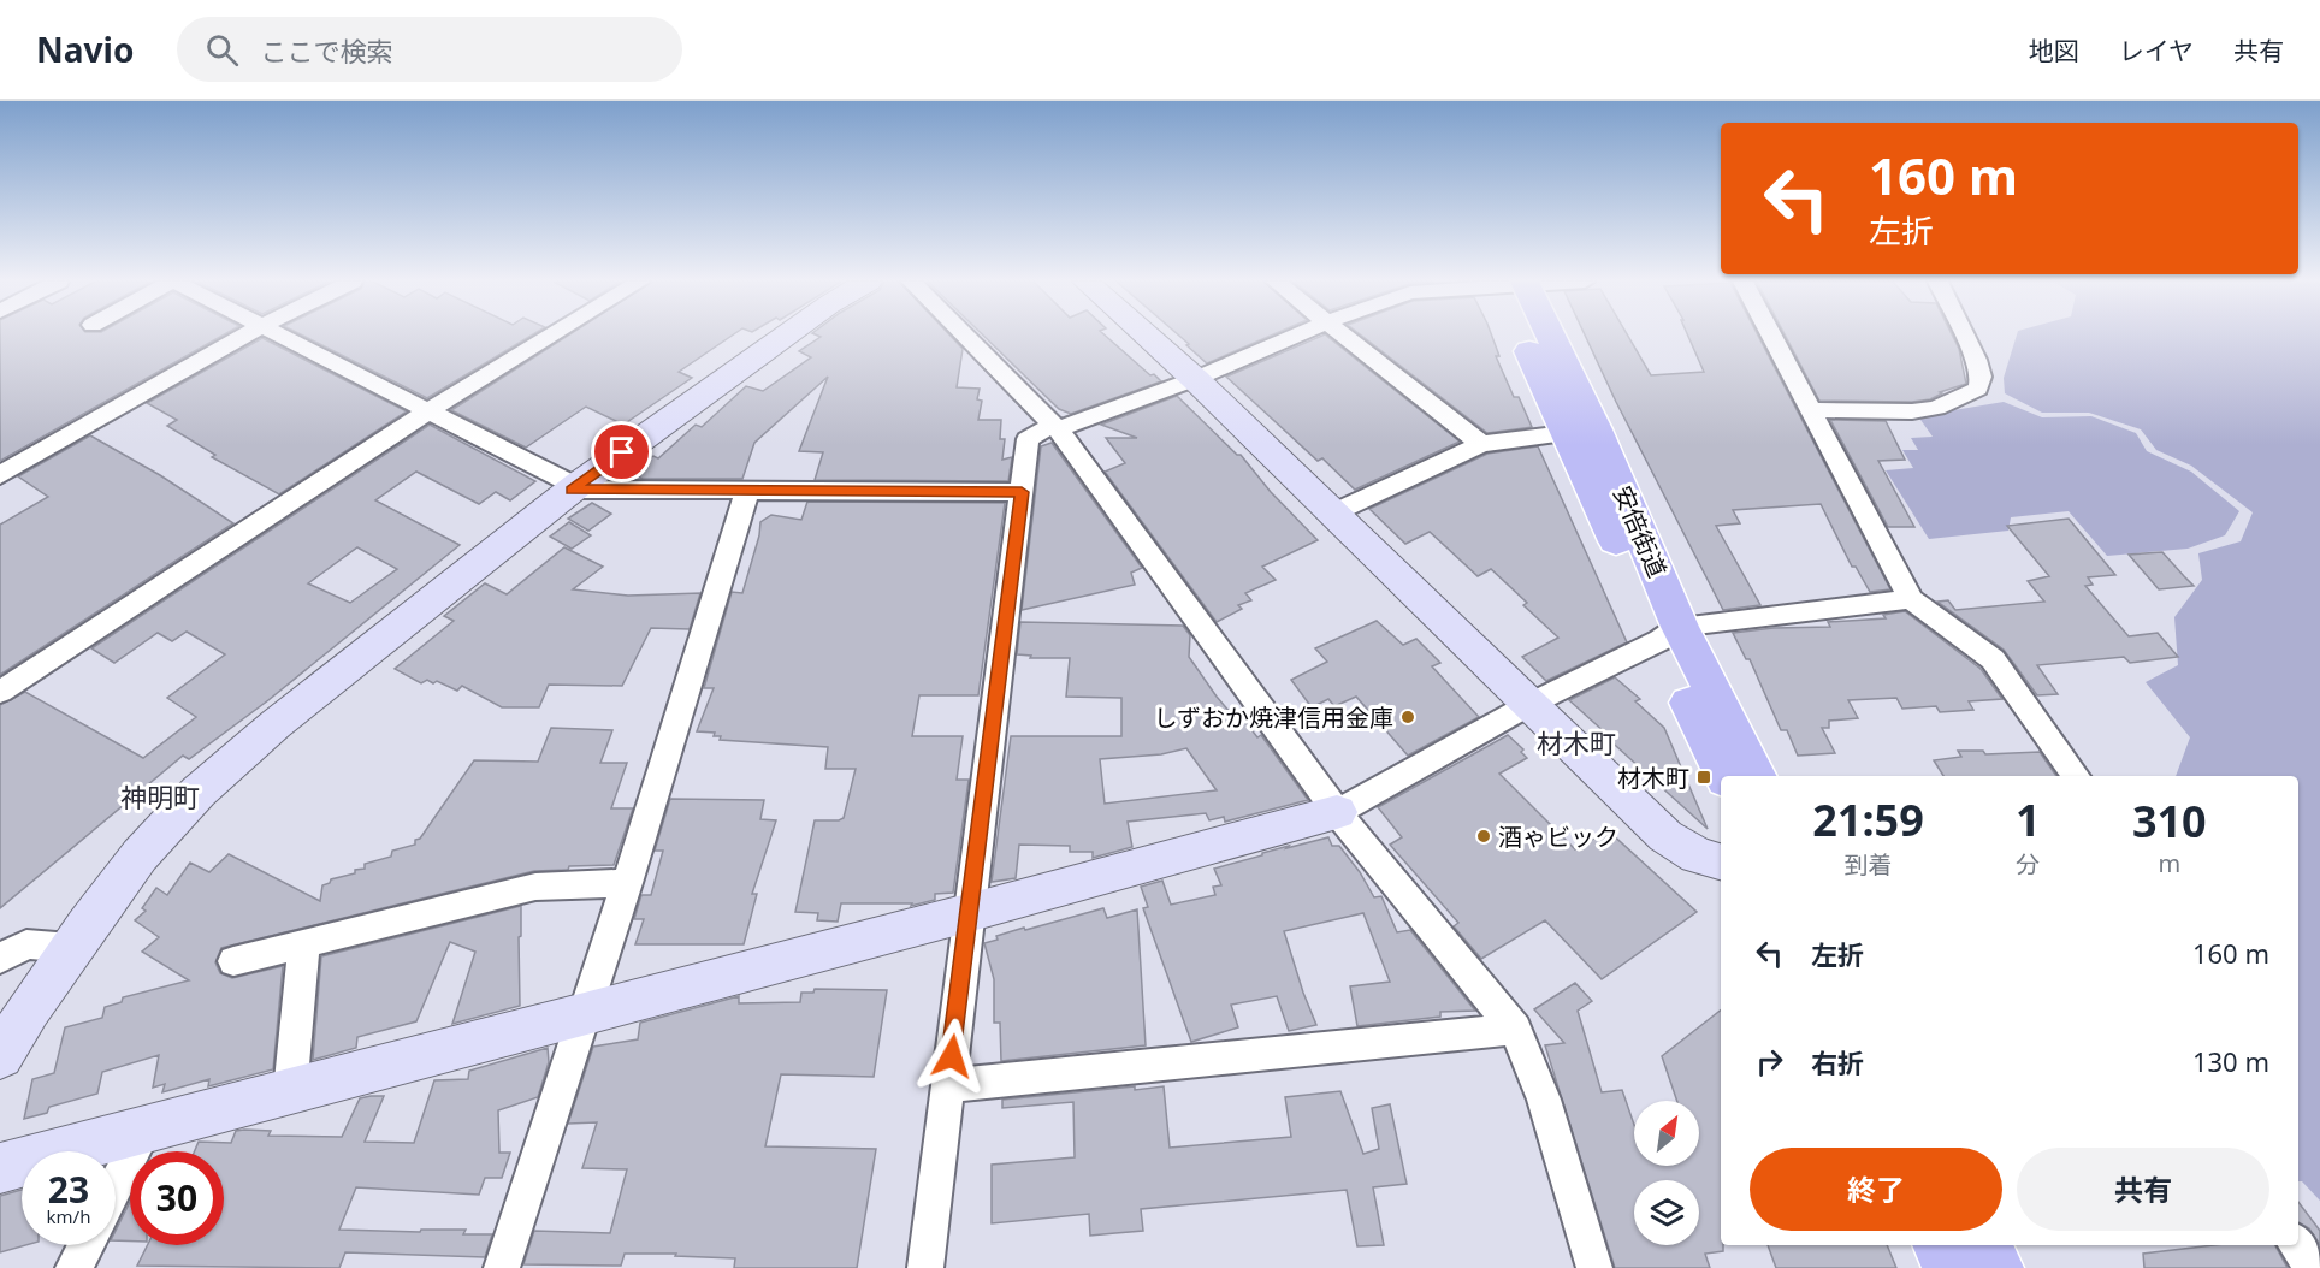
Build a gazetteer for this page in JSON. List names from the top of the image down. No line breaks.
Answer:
{"streets":{"main road":["安倍街道"]},"districts":["材木町","神明町"],"places":{"other":["しずおか焼津信用金庫","酒ゃビック"],"transit":["材木町"]},"north":"top right","page":{"header":"Navio","search":"ここで検索","nav":["地図","レイヤ","共有"],"turn":["160 m","左折"],"eta":["21:59","到着","1","分","310","m"],"list":[{"name":"左折","value":"160 m"},{"name":"右折","value":"130 m"}],"buttons":["終了","共有"],"speed":"23 km/h","limit":"30"}}
